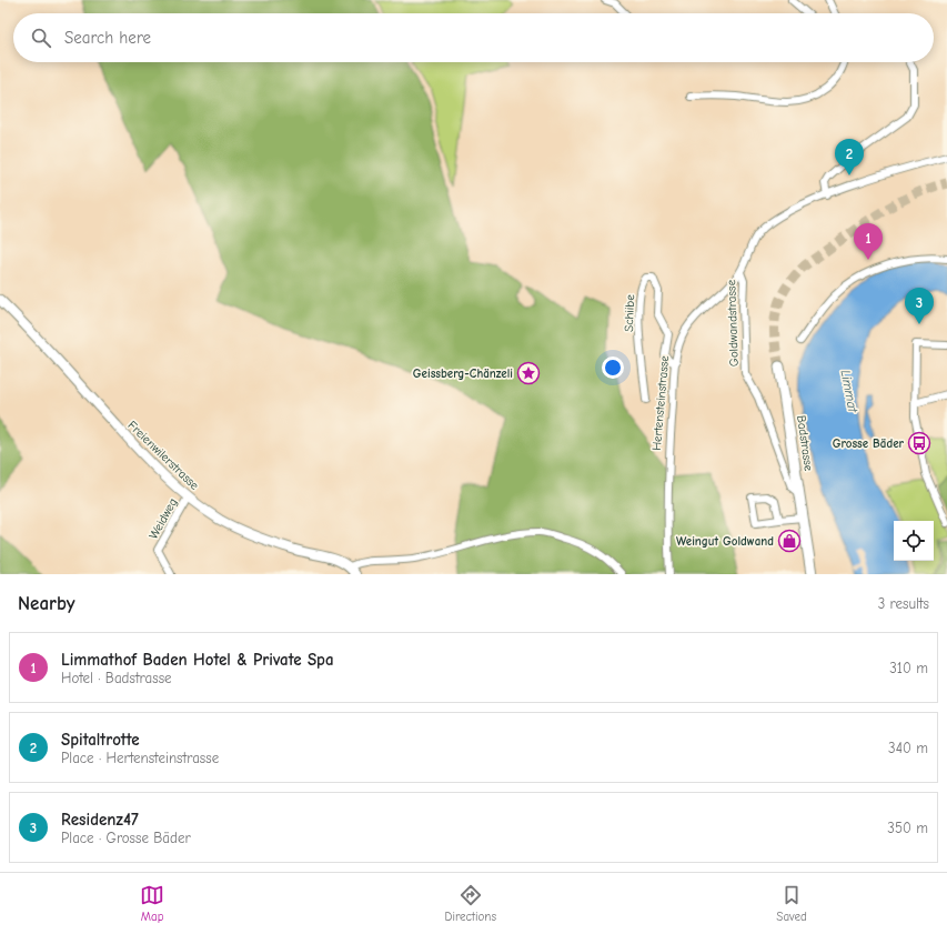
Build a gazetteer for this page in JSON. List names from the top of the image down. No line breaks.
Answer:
{"streets":{"main road":["Badstrasse"],"street":["Schiibe","Goldwandstrasse","Hertensteinstrasse","Freienwilerstrasse","Weidweg"]},"crossings":[["Schiibe","Hertensteinstrasse"],["Goldwandstrasse","Hertensteinstrasse"],["Goldwandstrasse","Badstrasse"],["Freienwilerstrasse","Weidweg"]],"water":["Limmat"],"places":{"place":["Geissberg-Chänzeli"],"bus stop":["Grosse Bäder"],"shop":["Weingut Goldwand"]},"page":{"search":"Search here","pins":["2","1","3"],"heading":["Nearby","3 results"],"list":[{"mark":"1","name":"Limmathof Baden Hotel & Private Spa","note":"Hotel · Badstrasse","value":"310 m"},{"mark":"2","name":"Spitaltrotte","note":"Place · Hertensteinstrasse","value":"340 m"},{"mark":"3","name":"Residenz47","note":"Place · Grosse Bäder","value":"350 m"}],"nav":["Map","Directions","Saved"]}}
